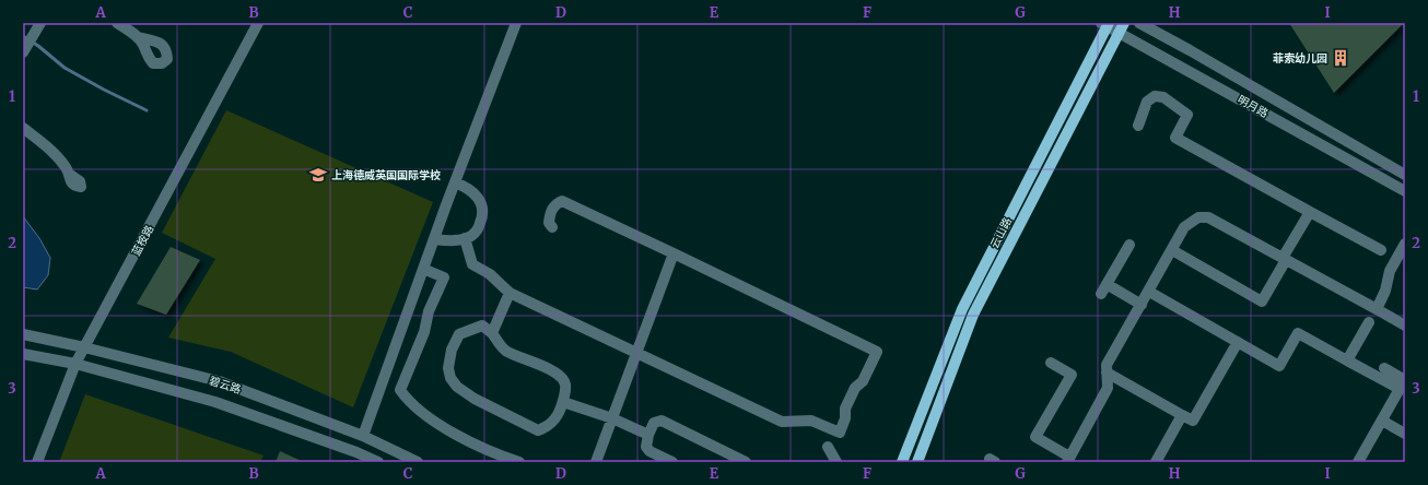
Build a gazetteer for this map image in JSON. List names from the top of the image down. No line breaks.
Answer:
{"streets":{"main road":["云山路"],"street":["明月路","蓝桉路","碧云路"]},"crossings":[["明月路","云山路"],["蓝桉路","碧云路"]],"places":{"building":["菲索幼儿园"],"school or university":["上海德威英国国际学校"]},"grid":{"columns":["A","B","C","D","E","F","G","H","I"],"rows":["1","2","3"]}}
